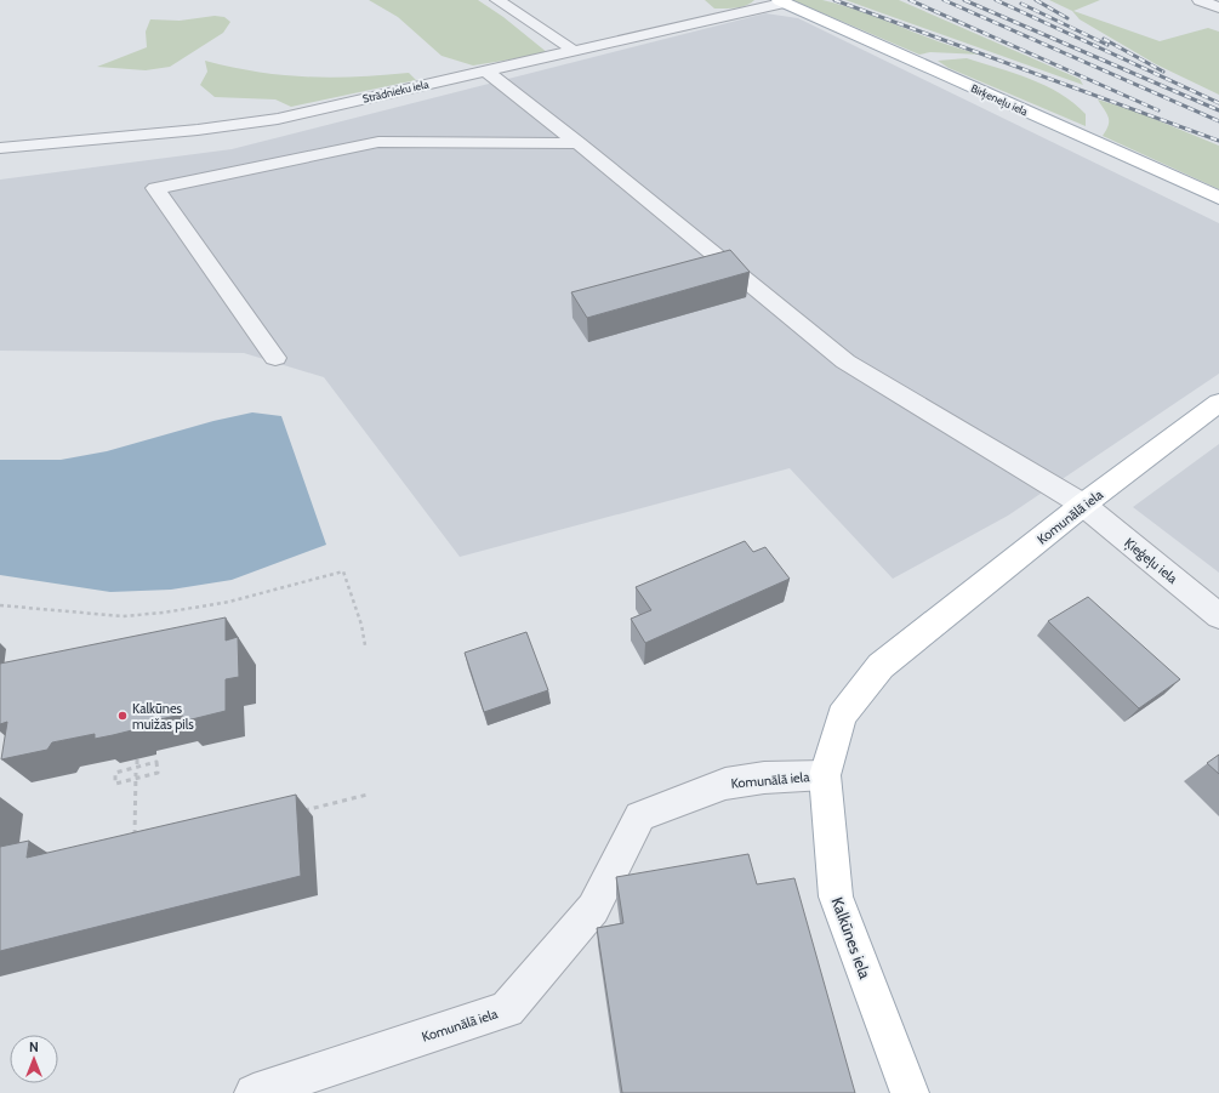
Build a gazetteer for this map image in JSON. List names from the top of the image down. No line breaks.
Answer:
{"streets":{"main road":["Birķeneļu iela","Komunālā iela","Kalkūnes iela"],"street":["Strādnieku iela","Ķieģeļu iela"]},"crossings":[["Strādnieku iela","Birķeneļu iela"],["Strādnieku iela","Ķieģeļu iela"],["Komunālā iela","Ķieģeļu iela"],["Komunālā iela","Kalkūnes iela"]],"places":["Kalkūnes muižas pils"],"north":"top"}
